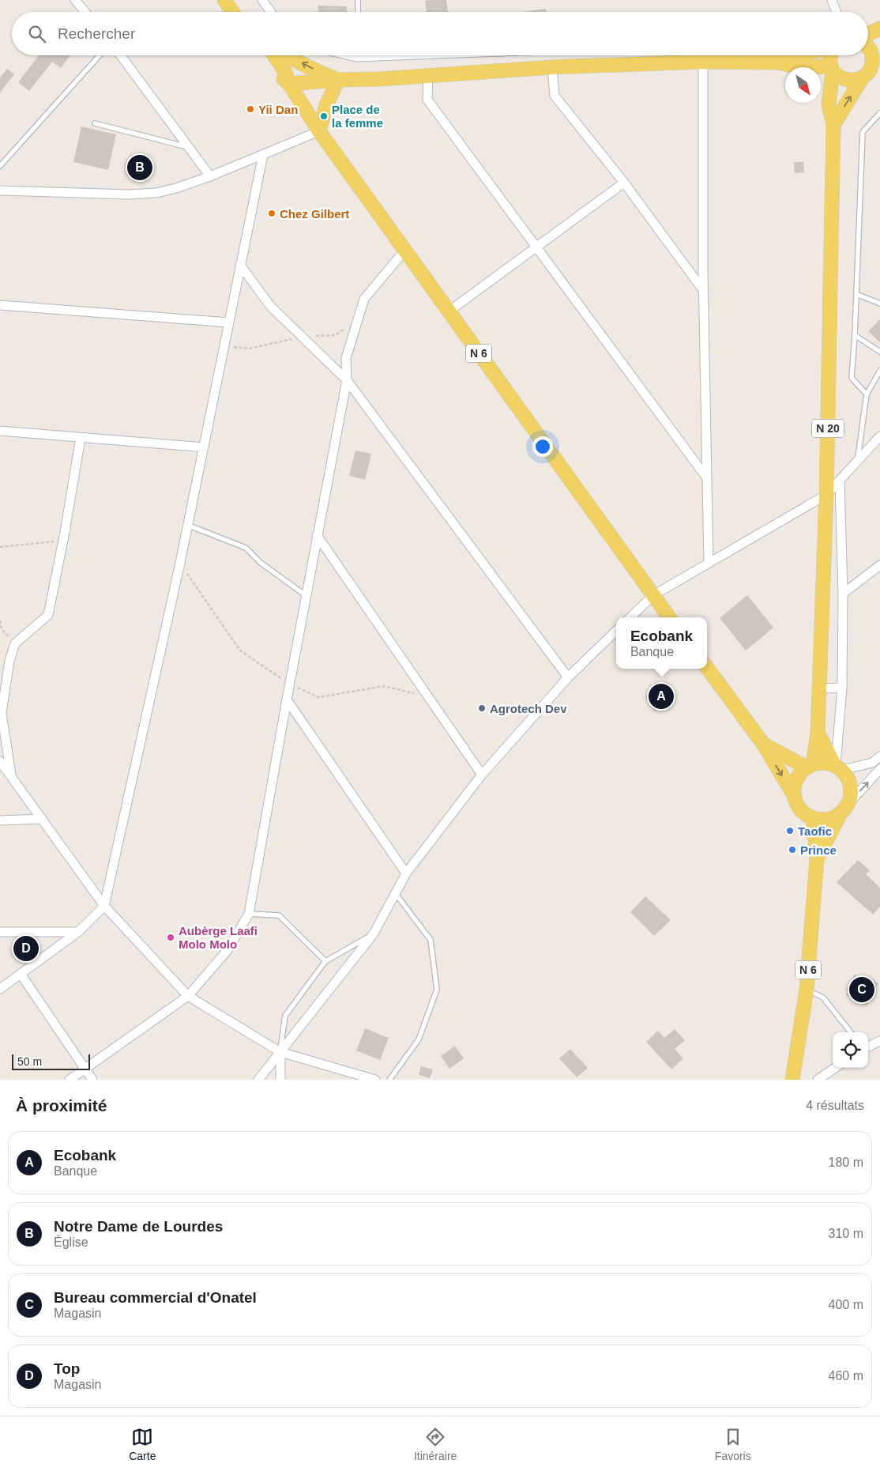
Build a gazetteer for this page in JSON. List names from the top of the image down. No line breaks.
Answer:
{"streets":{"main road":["N 6","N 20"]},"crossings":[["N 6","N 20"]],"places":["Yii Dan","Place de la femme","Chez Gilbert","Agrotech Dev","Taofic","Prince","Aubèrge Laafi Molo Molo"],"scale_bar":"50 m","north":"bottom right","page":{"search":"Rechercher","pins":["B","A","D","C"],"popup":["Ecobank","Banque"],"scale":"50 m","heading":["À proximité","4 résultats"],"list":[{"mark":"A","name":"Ecobank","note":"Banque","value":"180 m"},{"mark":"B","name":"Notre Dame de Lourdes","note":"Église","value":"310 m"},{"mark":"C","name":"Bureau commercial d'Onatel","note":"Magasin","value":"400 m"},{"mark":"D","name":"Top","note":"Magasin","value":"460 m"}],"nav":["Carte","Itinéraire","Favoris"]}}
